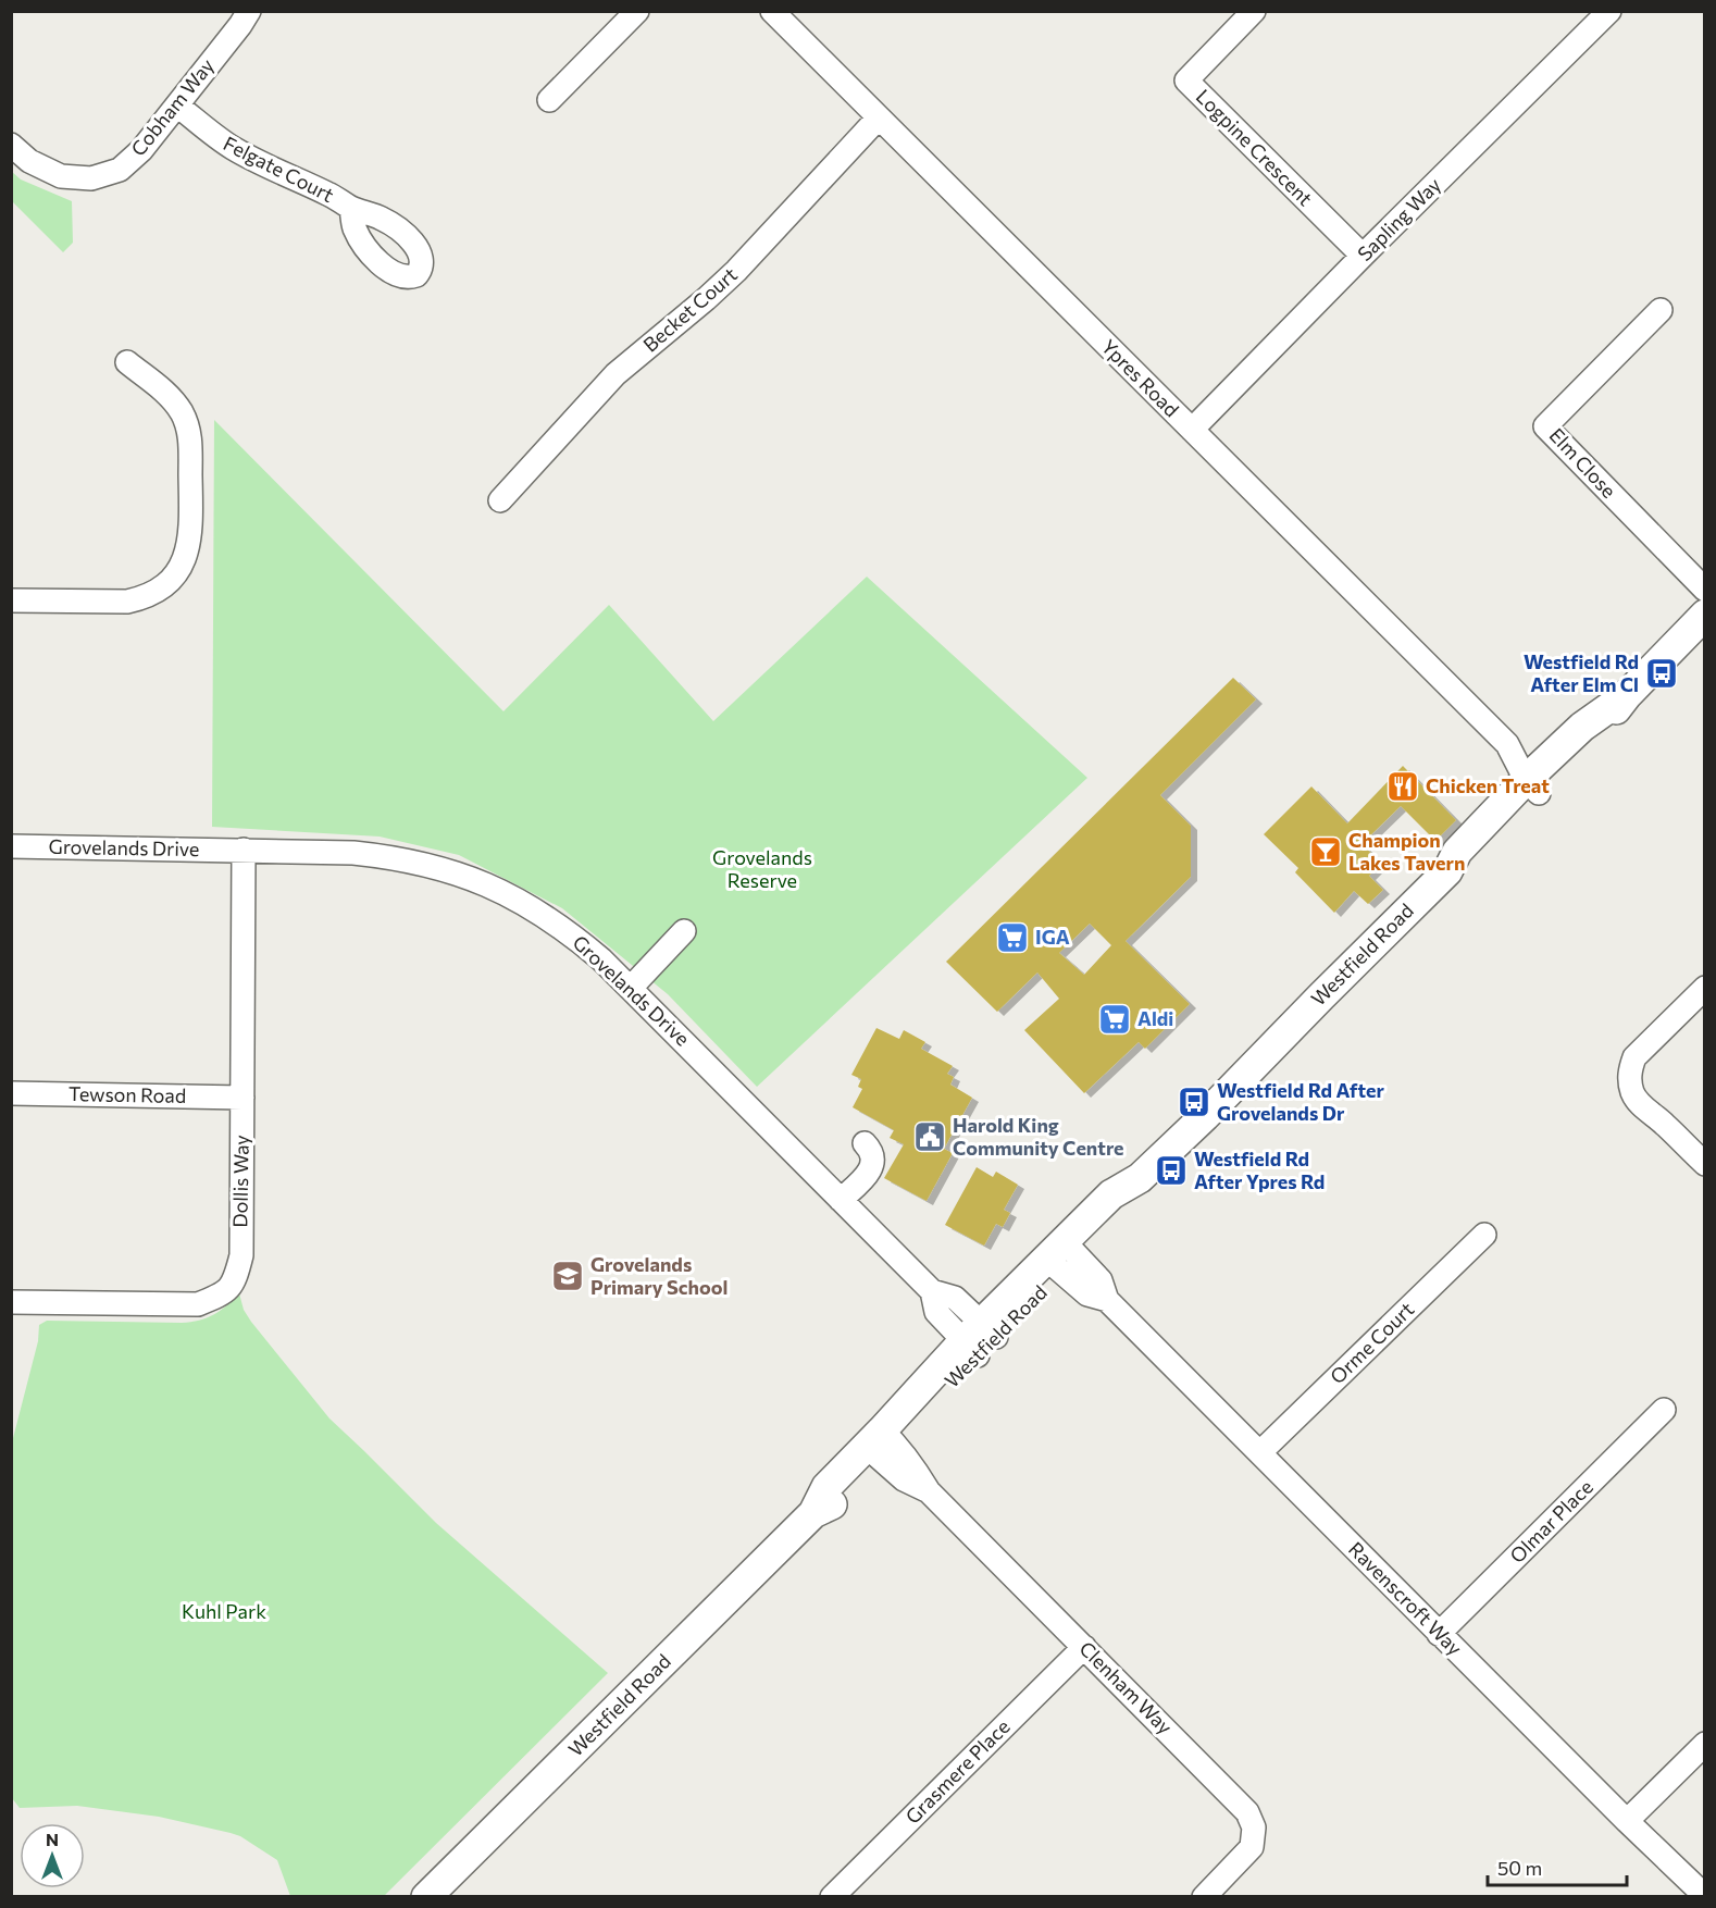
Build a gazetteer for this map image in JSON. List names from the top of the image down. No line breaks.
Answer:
{"streets":{"main road":["Westfield Road"],"street":["Cobham Way","Logpine Crescent","Felgate Court","Sapling Way","Becket Court","Ypres Road","Elm Close","Grovelands Drive","Tewson Road","Dollis Way","Orme Court","Olmar Place","Ravenscroft Way","Clenham Way","Grasmere Place"]},"crossings":[["Cobham Way","Felgate Court"],["Logpine Crescent","Sapling Way"],["Sapling Way","Ypres Road"],["Becket Court","Ypres Road"],["Ypres Road","Westfield Road"],["Grovelands Drive","Westfield Road"],["Grovelands Drive","Dollis Way"],["Westfield Road","Ravenscroft Way"],["Westfield Road","Clenham Way"],["Tewson Road","Dollis Way"],["Orme Court","Ravenscroft Way"],["Olmar Place","Ravenscroft Way"],["Clenham Way","Grasmere Place"]],"parks":["Grovelands Reserve","Kuhl Park"],"places":{"bus stop":["Westfield Rd After Elm Cl","Westfield Rd After Grovelands Dr","Westfield Rd After Ypres Rd"],"restaurant":["Chicken Treat"],"bar":["Champion Lakes Tavern"],"supermarket":["IGA","Aldi"],"public building":["Harold King Community Centre"],"school or university":["Grovelands Primary School"]},"scale_bar":"50 m","north":"top"}
